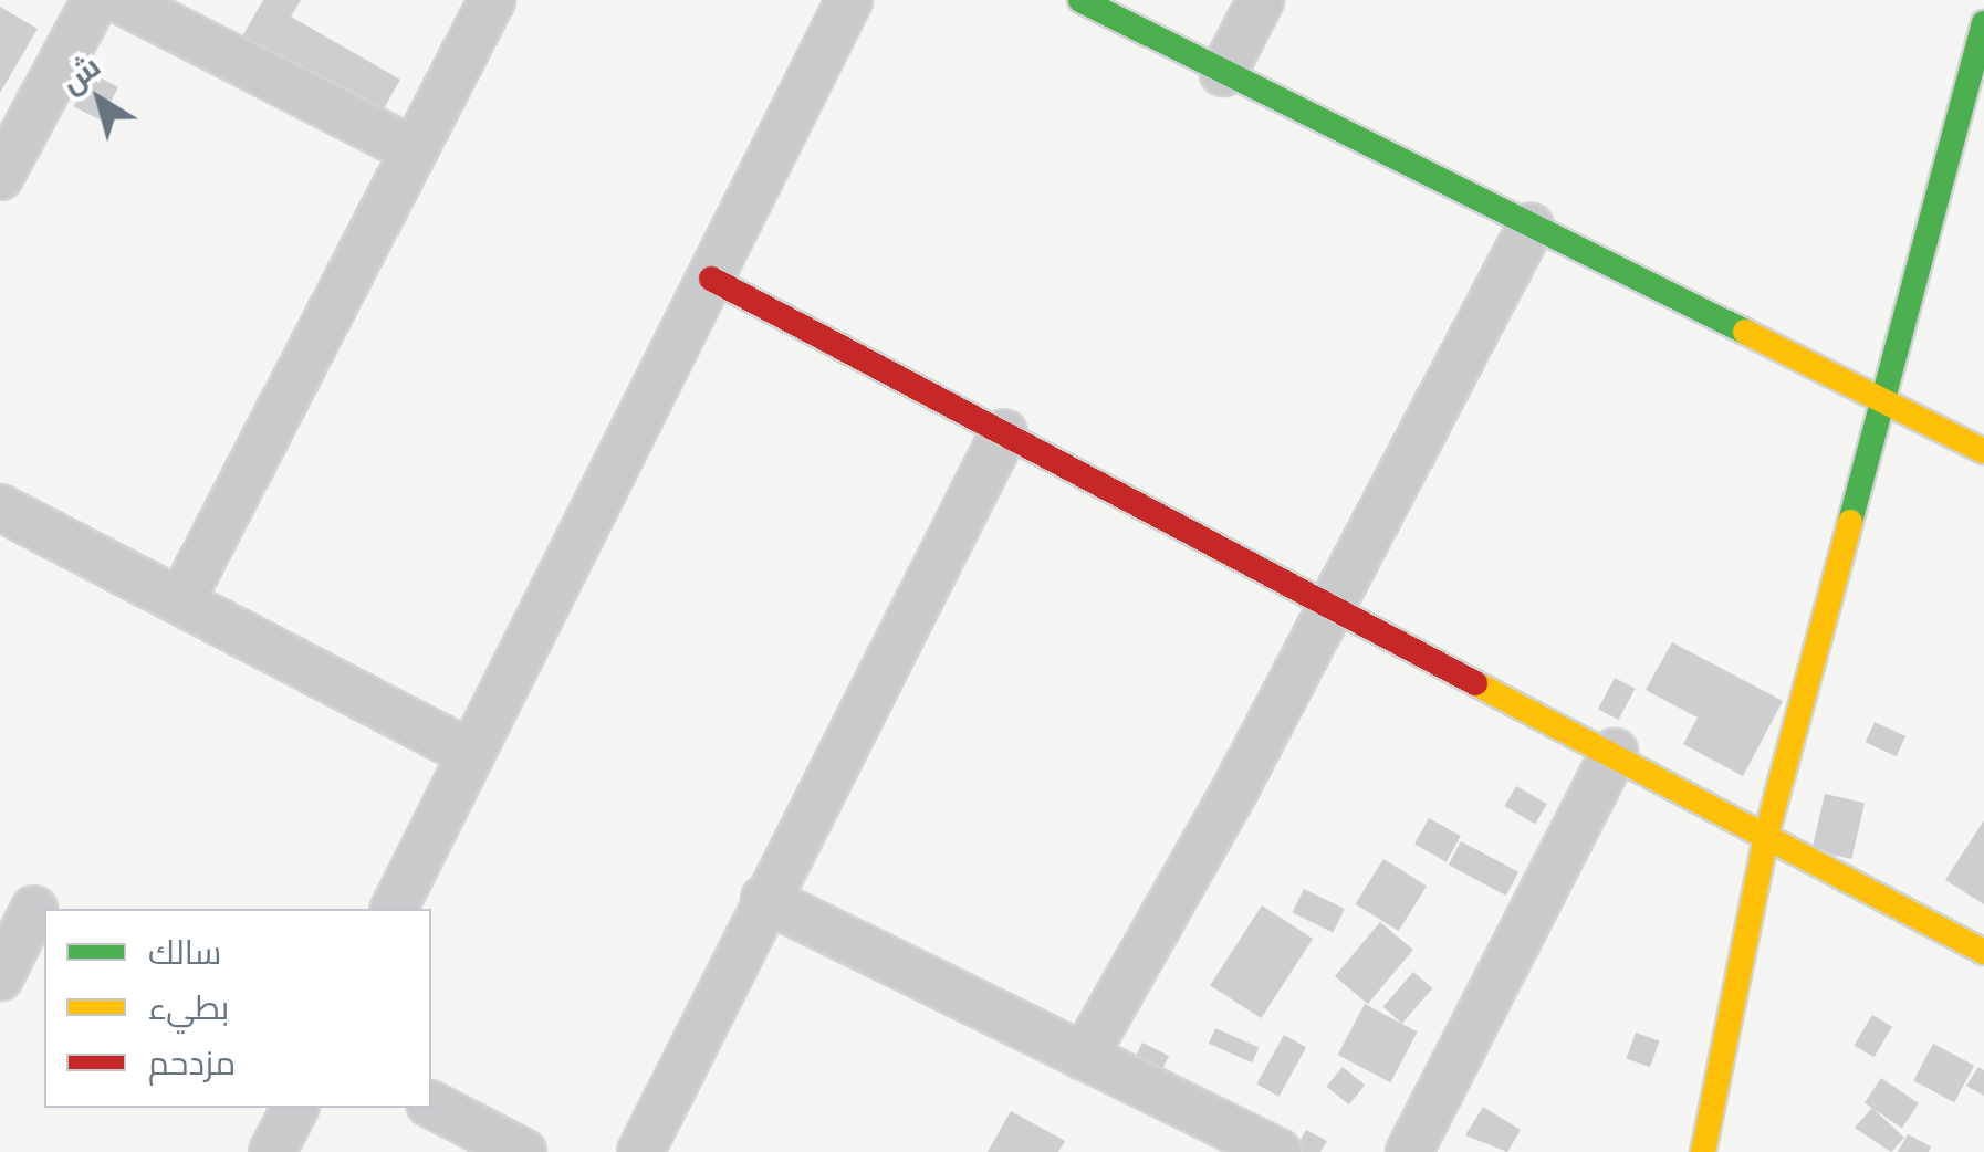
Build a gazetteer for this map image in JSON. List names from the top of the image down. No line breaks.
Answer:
{"legend":["سالك","بطيء","مزدحم"],"north":"top left"}
